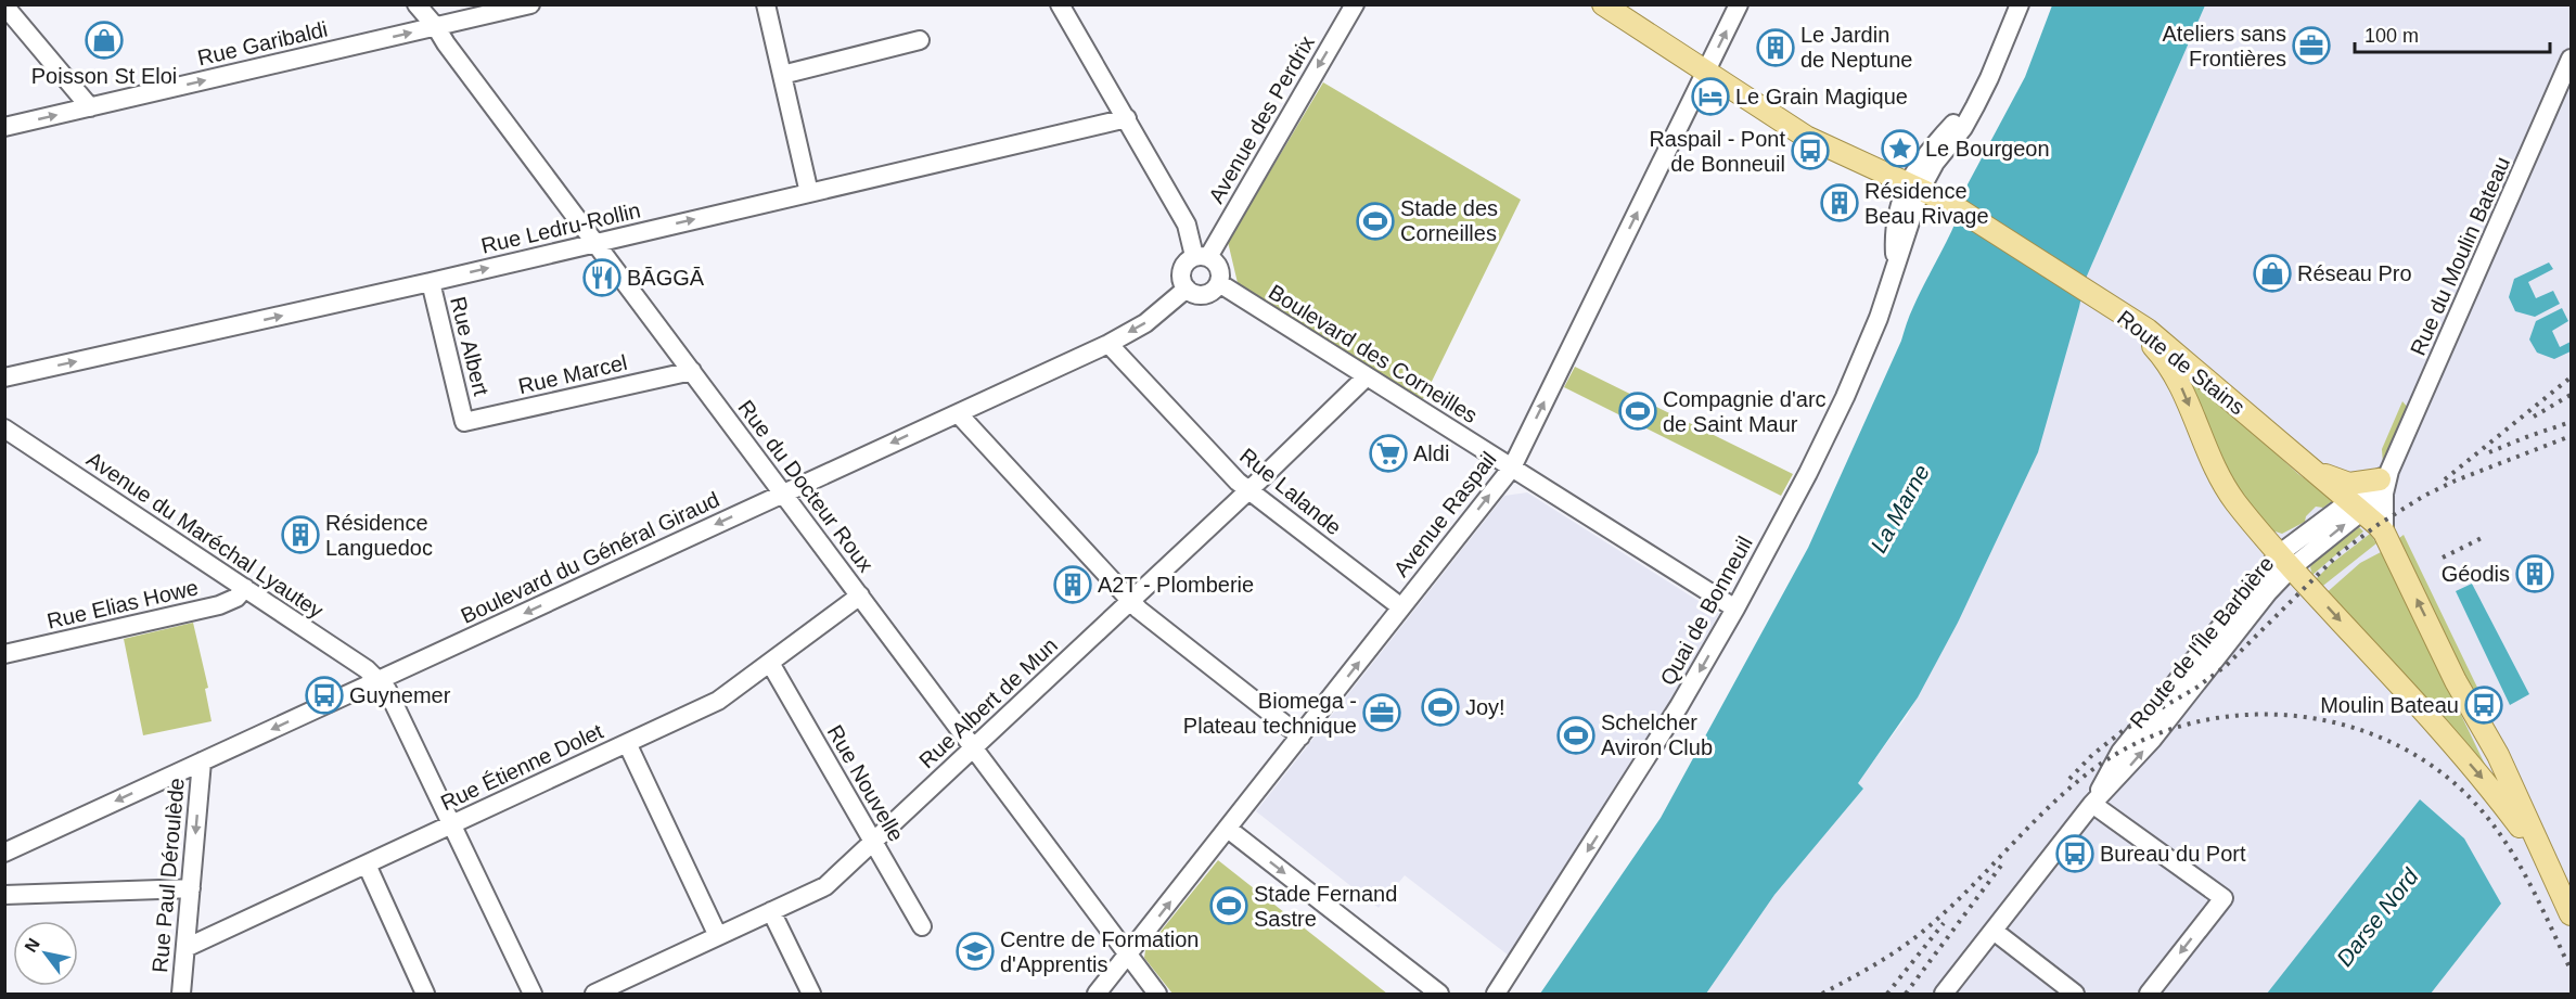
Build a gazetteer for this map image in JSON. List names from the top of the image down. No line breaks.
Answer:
{"streets":{"main road":["Route de Stains"],"street":["Rue Garibaldi","Avenue des Perdrix","Rue Ledru-Rollin","Rue du Moulin Bateau","Rue Albert","Boulevard des Corneilles","Rue Marcel","Rue du Docteur Roux","Rue Lalande","Avenue Raspail","Avenue du Maréchal Lyautey","Boulevard du Général Giraud","Rue Elias Howe","Quai de Bonneuil","Route de l'Île Barbière","Rue Albert de Mun","Rue Étienne Dolet","Rue Nouvelle","Rue Paul Déroulède"]},"crossings":[["Rue Garibaldi","Rue du Docteur Roux"],["Avenue des Perdrix","Boulevard des Corneilles"],["Avenue des Perdrix","Boulevard du Général Giraud"],["Rue Ledru-Rollin","Rue Albert"],["Rue Ledru-Rollin","Rue du Docteur Roux"],["Rue du Moulin Bateau","Route de l'Île Barbière"],["Rue Albert","Rue Marcel"],["Boulevard des Corneilles","Avenue Raspail"],["Boulevard des Corneilles","Boulevard du Général Giraud"],["Boulevard des Corneilles","Quai de Bonneuil"],["Boulevard des Corneilles","Rue Albert de Mun"],["Route de Stains","Route de l'Île Barbière"],["Rue Marcel","Rue du Docteur Roux"],["Rue du Docteur Roux","Avenue Raspail"],["Rue du Docteur Roux","Boulevard du Général Giraud"],["Rue du Docteur Roux","Rue Albert de Mun"],["Rue du Docteur Roux","Rue Étienne Dolet"],["Rue Lalande","Avenue Raspail"],["Rue Lalande","Boulevard du Général Giraud"],["Rue Lalande","Rue Albert de Mun"],["Avenue du Maréchal Lyautey","Boulevard du Général Giraud"],["Avenue du Maréchal Lyautey","Rue Elias Howe"],["Avenue du Maréchal Lyautey","Rue Étienne Dolet"],["Boulevard du Général Giraud","Rue Paul Déroulède"],["Rue Albert de Mun","Rue Nouvelle"],["Rue Étienne Dolet","Rue Nouvelle"],["Rue Étienne Dolet","Rue Paul Déroulède"]],"one_way":["Rue Garibaldi","Avenue des Perdrix","Rue Ledru-Rollin","Avenue Raspail","Boulevard du Général Giraud","Quai de Bonneuil","Rue Paul Déroulède"],"water":["La Marne","Darse Nord"],"places":{"shop":["Poisson St Eloi","Réseau Pro"],"office":["Ateliers sans Frontières","Biomega - Plateau technique"],"building":["Le Jardin de Neptune","Résidence Beau Rivage","Résidence Languedoc","Géodis","A2T - Plomberie"],"hotel":["Le Grain Magique"],"place":["Le Bourgeon"],"bus stop":["Raspail - Pont de Bonneuil","Guynemer","Moulin Bateau","Bureau du Port"],"sports":["Stade des Corneilles","Compagnie d'arc de Saint Maur","Joy!","Schelcher Aviron Club","Stade Fernand Sastre"],"restaurant":["BĀGGĀ"],"supermarket":["Aldi"],"school or university":["Centre de Formation d'Apprentis"]},"scale_bar":"100 m","north":"top left"}
